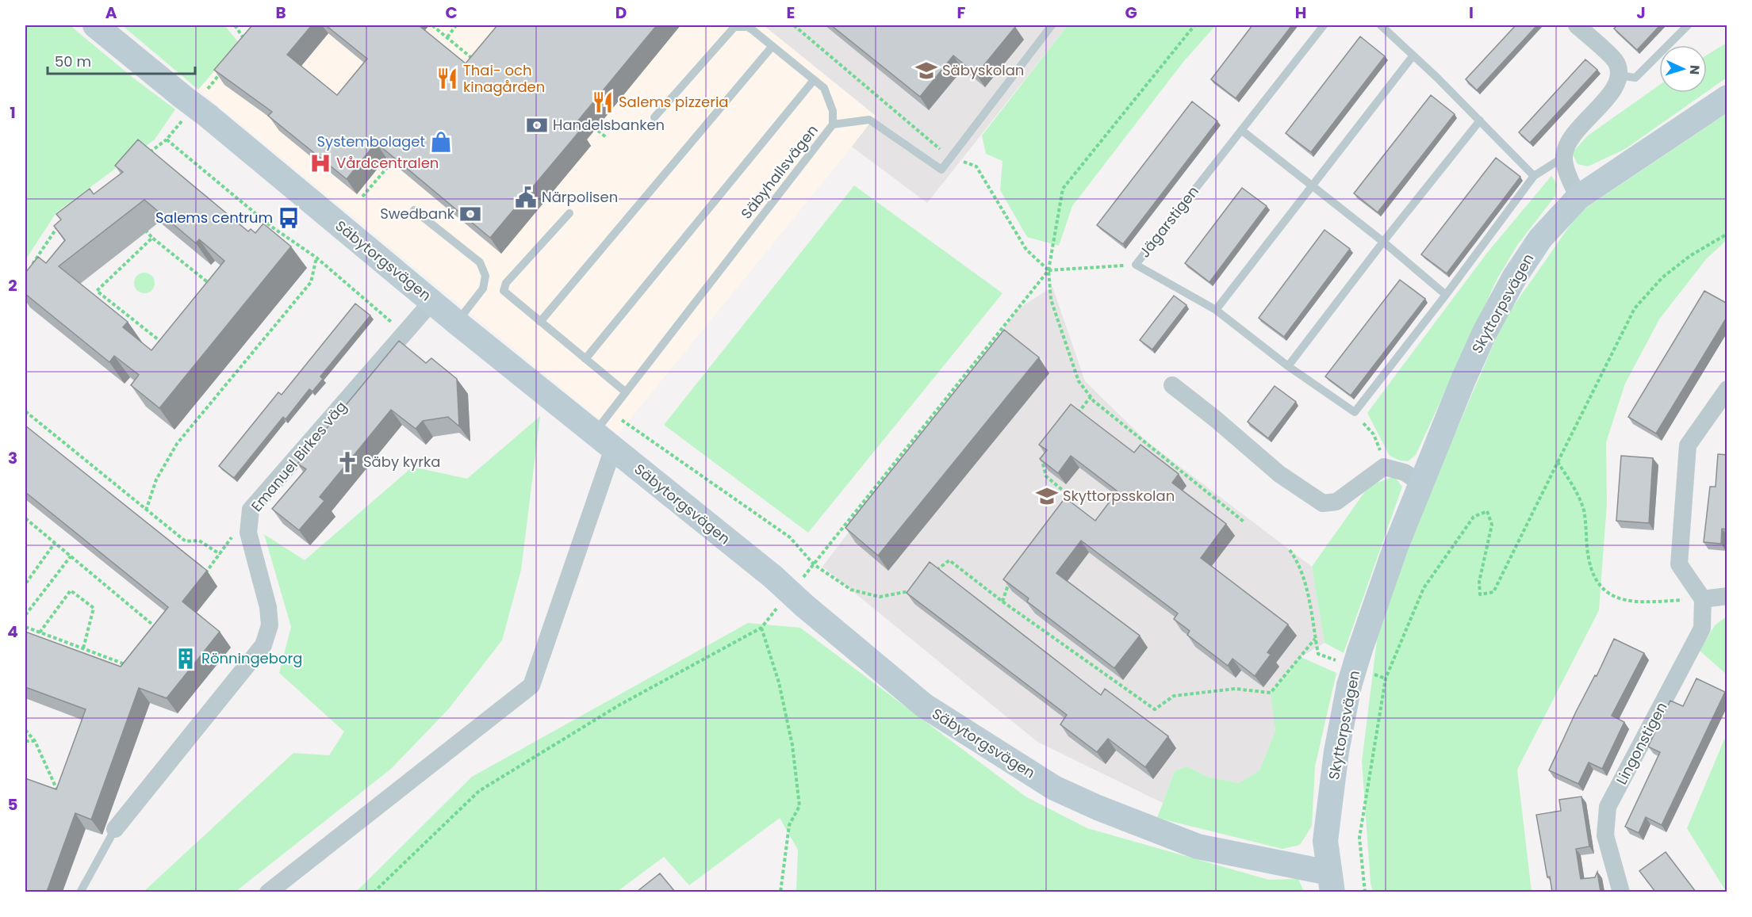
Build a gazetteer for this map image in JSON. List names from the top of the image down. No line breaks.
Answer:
{"streets":{"street":["Säbytorgsvägen","Skyttorpsvägen","Emanuel Birkes väg","Lingonstigen"],"lane":["Säbyhallsvägen","Jägarstigen"]},"crossings":[["Säbyhallsvägen","Säbytorgsvägen"],["Säbytorgsvägen","Skyttorpsvägen"],["Säbytorgsvägen","Emanuel Birkes väg"]],"places":{"school or university":["Säbyskolan","Skyttorpsskolan"],"restaurant":["Thai- och kinagården","Salems pizzeria"],"bank":["Handelsbanken","Swedbank"],"shop":["Systembolaget"],"hospital":["Vårdcentralen"],"public building":["Närpolisen"],"bus stop":["Salems centrum"],"church":["Säby kyrka"],"building":["Rönningeborg"]},"scale_bar":"50 m","north":"right","grid":{"columns":["A","B","C","D","E","F","G","H","I","J"],"rows":["1","2","3","4","5"]}}
